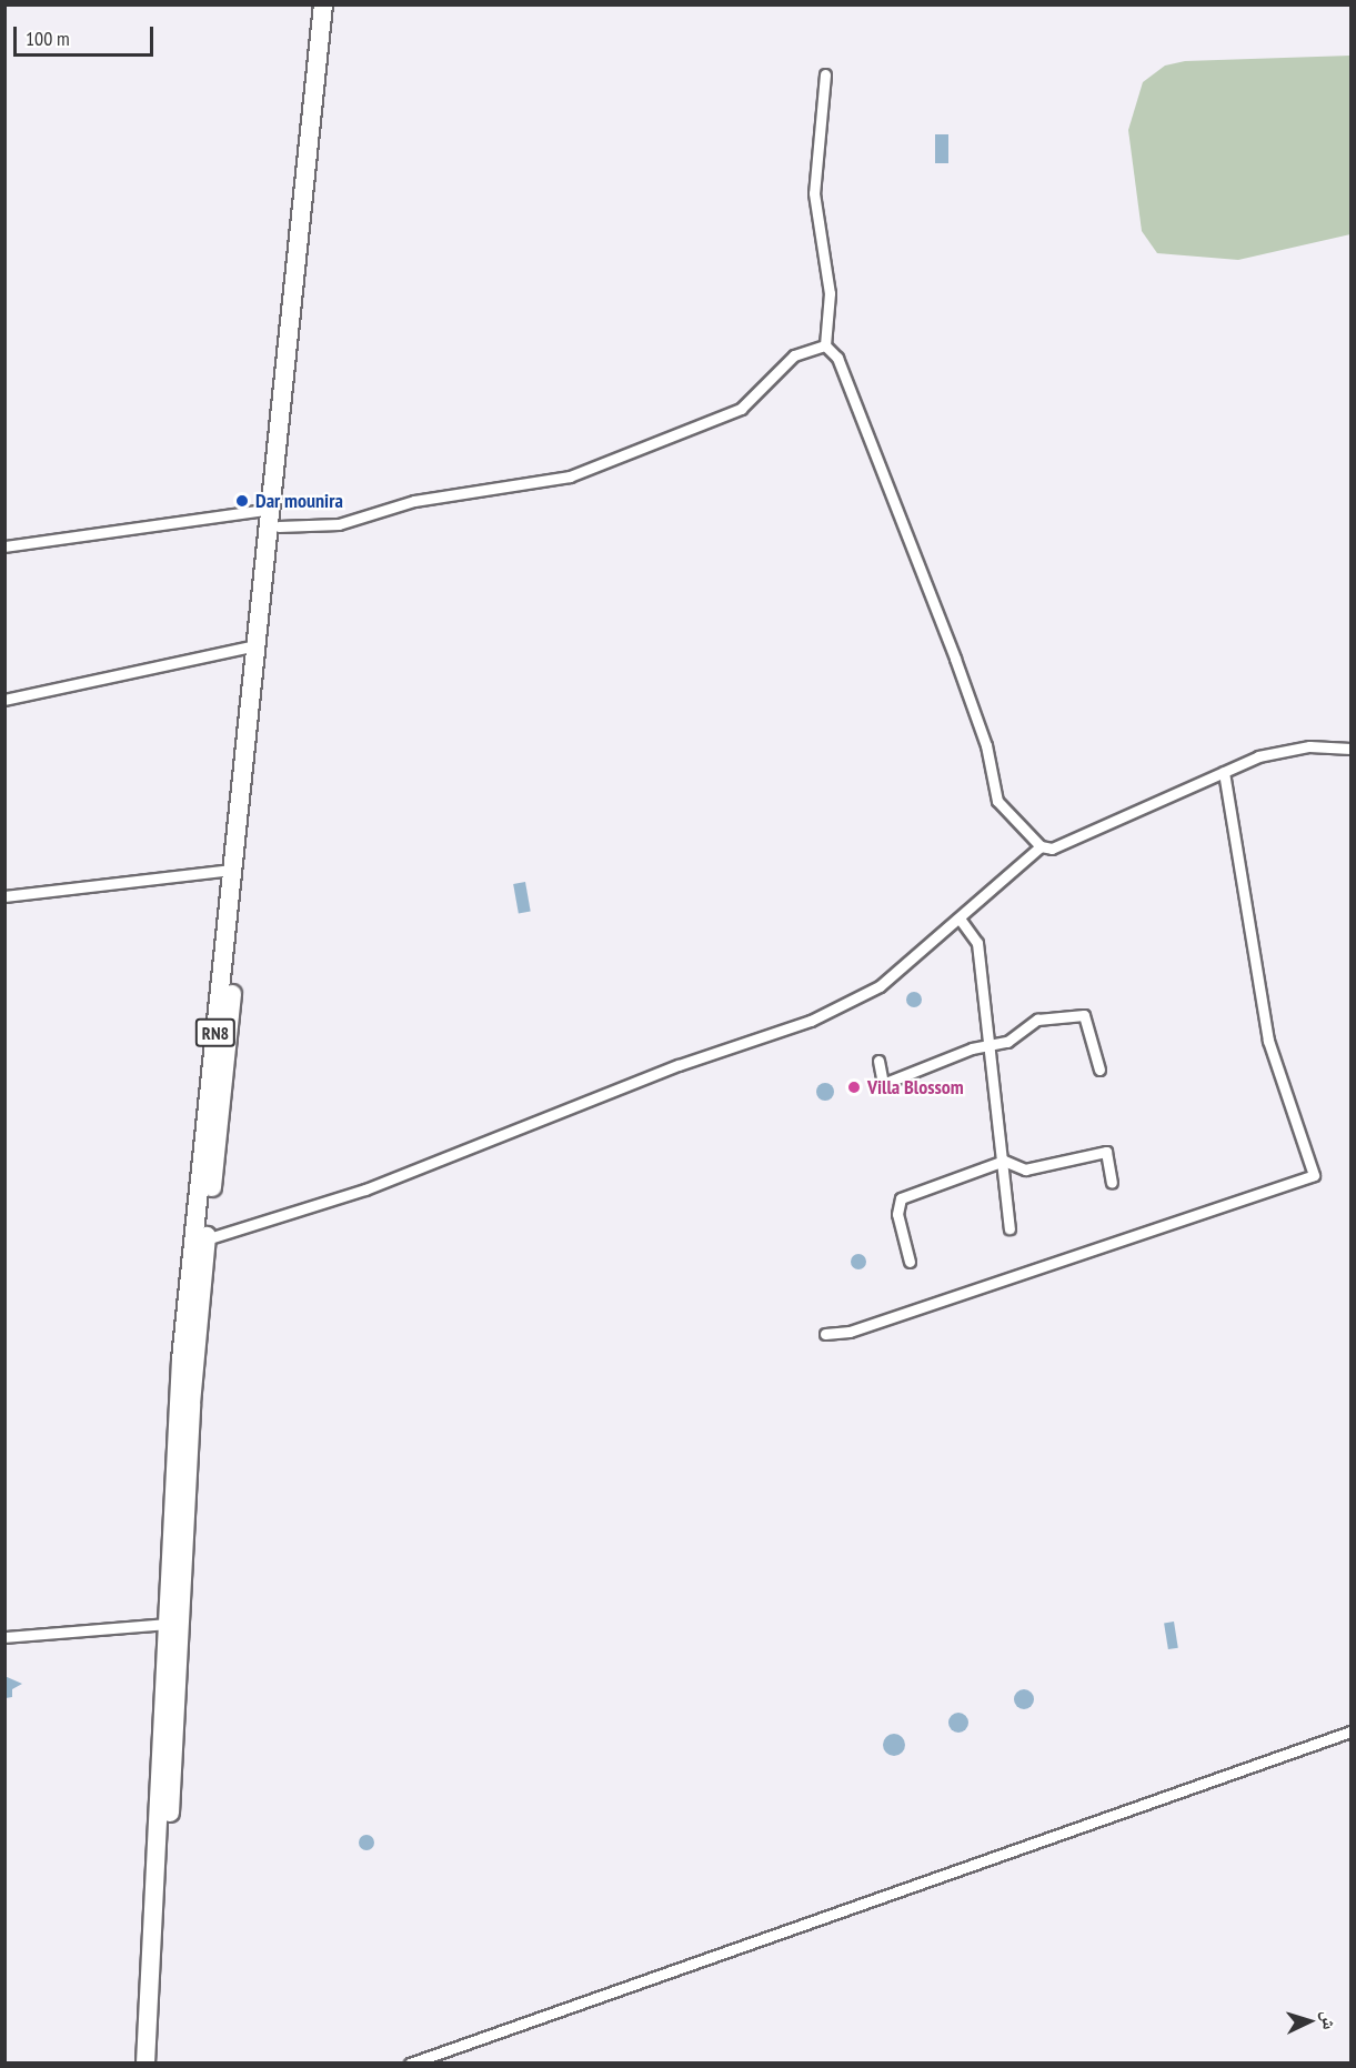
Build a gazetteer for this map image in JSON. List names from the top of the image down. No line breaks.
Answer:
{"streets":{"highway":["RN8"]},"places":["Dar mounira","Villa Blossom"],"scale_bar":"100 m","north":"right"}
